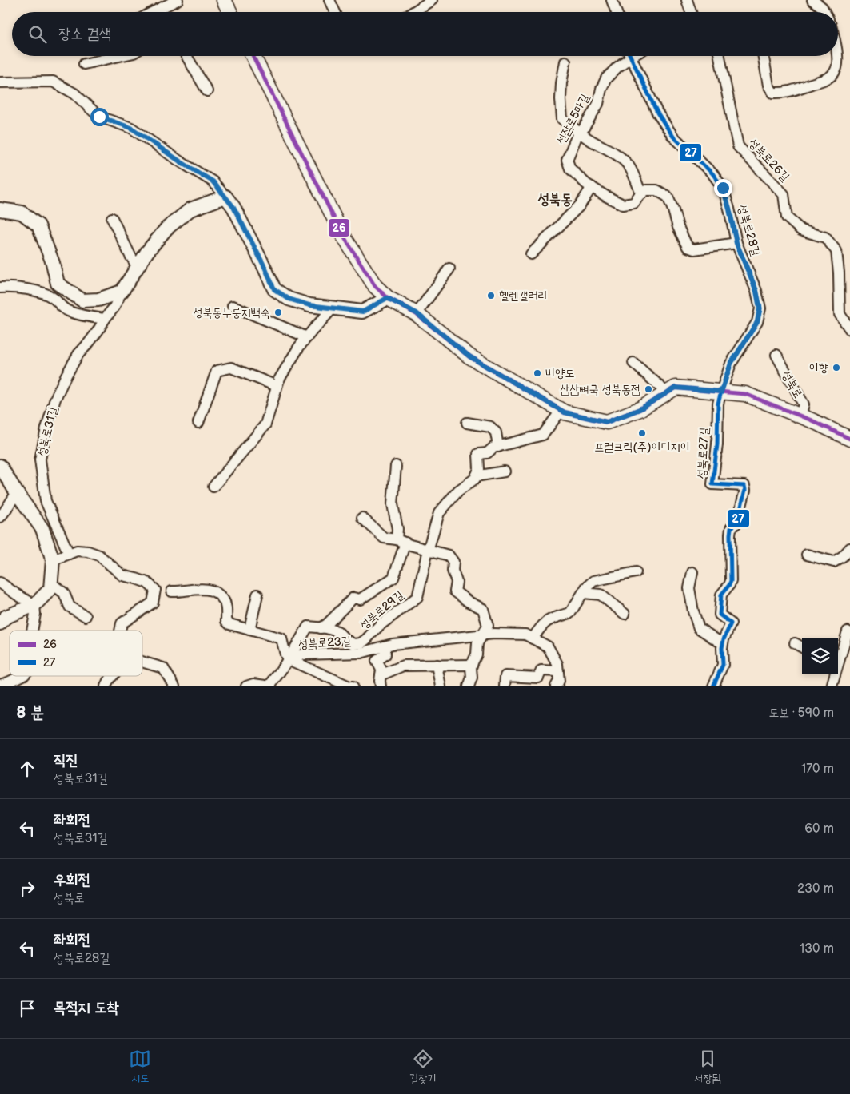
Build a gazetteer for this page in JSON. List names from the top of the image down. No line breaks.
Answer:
{"streets":{"main road":["성북로"],"street":["선잠로5마길","성북로26길","성북로28길","성북로31길","성북로27길","성북로29길","성북로23길"]},"crossings":[["선잠로5마길","성북로28길"],["성북로28길","성북로"],["성북로28길","성북로27길"],["성북로","성북로27길"],["성북로29길","성북로23길"]],"districts":["성북동"],"places":["헬렌갤러리","성북동누룽지백숙","이향","비양도","삼삼뼈국 성북동점","프럼크릭(주)이디지이"],"lines":["transit line 26","transit line 27"],"legend":["26","27"],"page":{"search":"장소 검색","heading":["8 분","도보 · 590 m"],"list":[["직진","성북로31길","170 m"],["좌회전","성북로31길","60 m"],["우회전","성북로","230 m"],["좌회전","성북로28길","130 m"],"목적지 도착"],"nav":["지도","길찾기","저장됨"]}}
